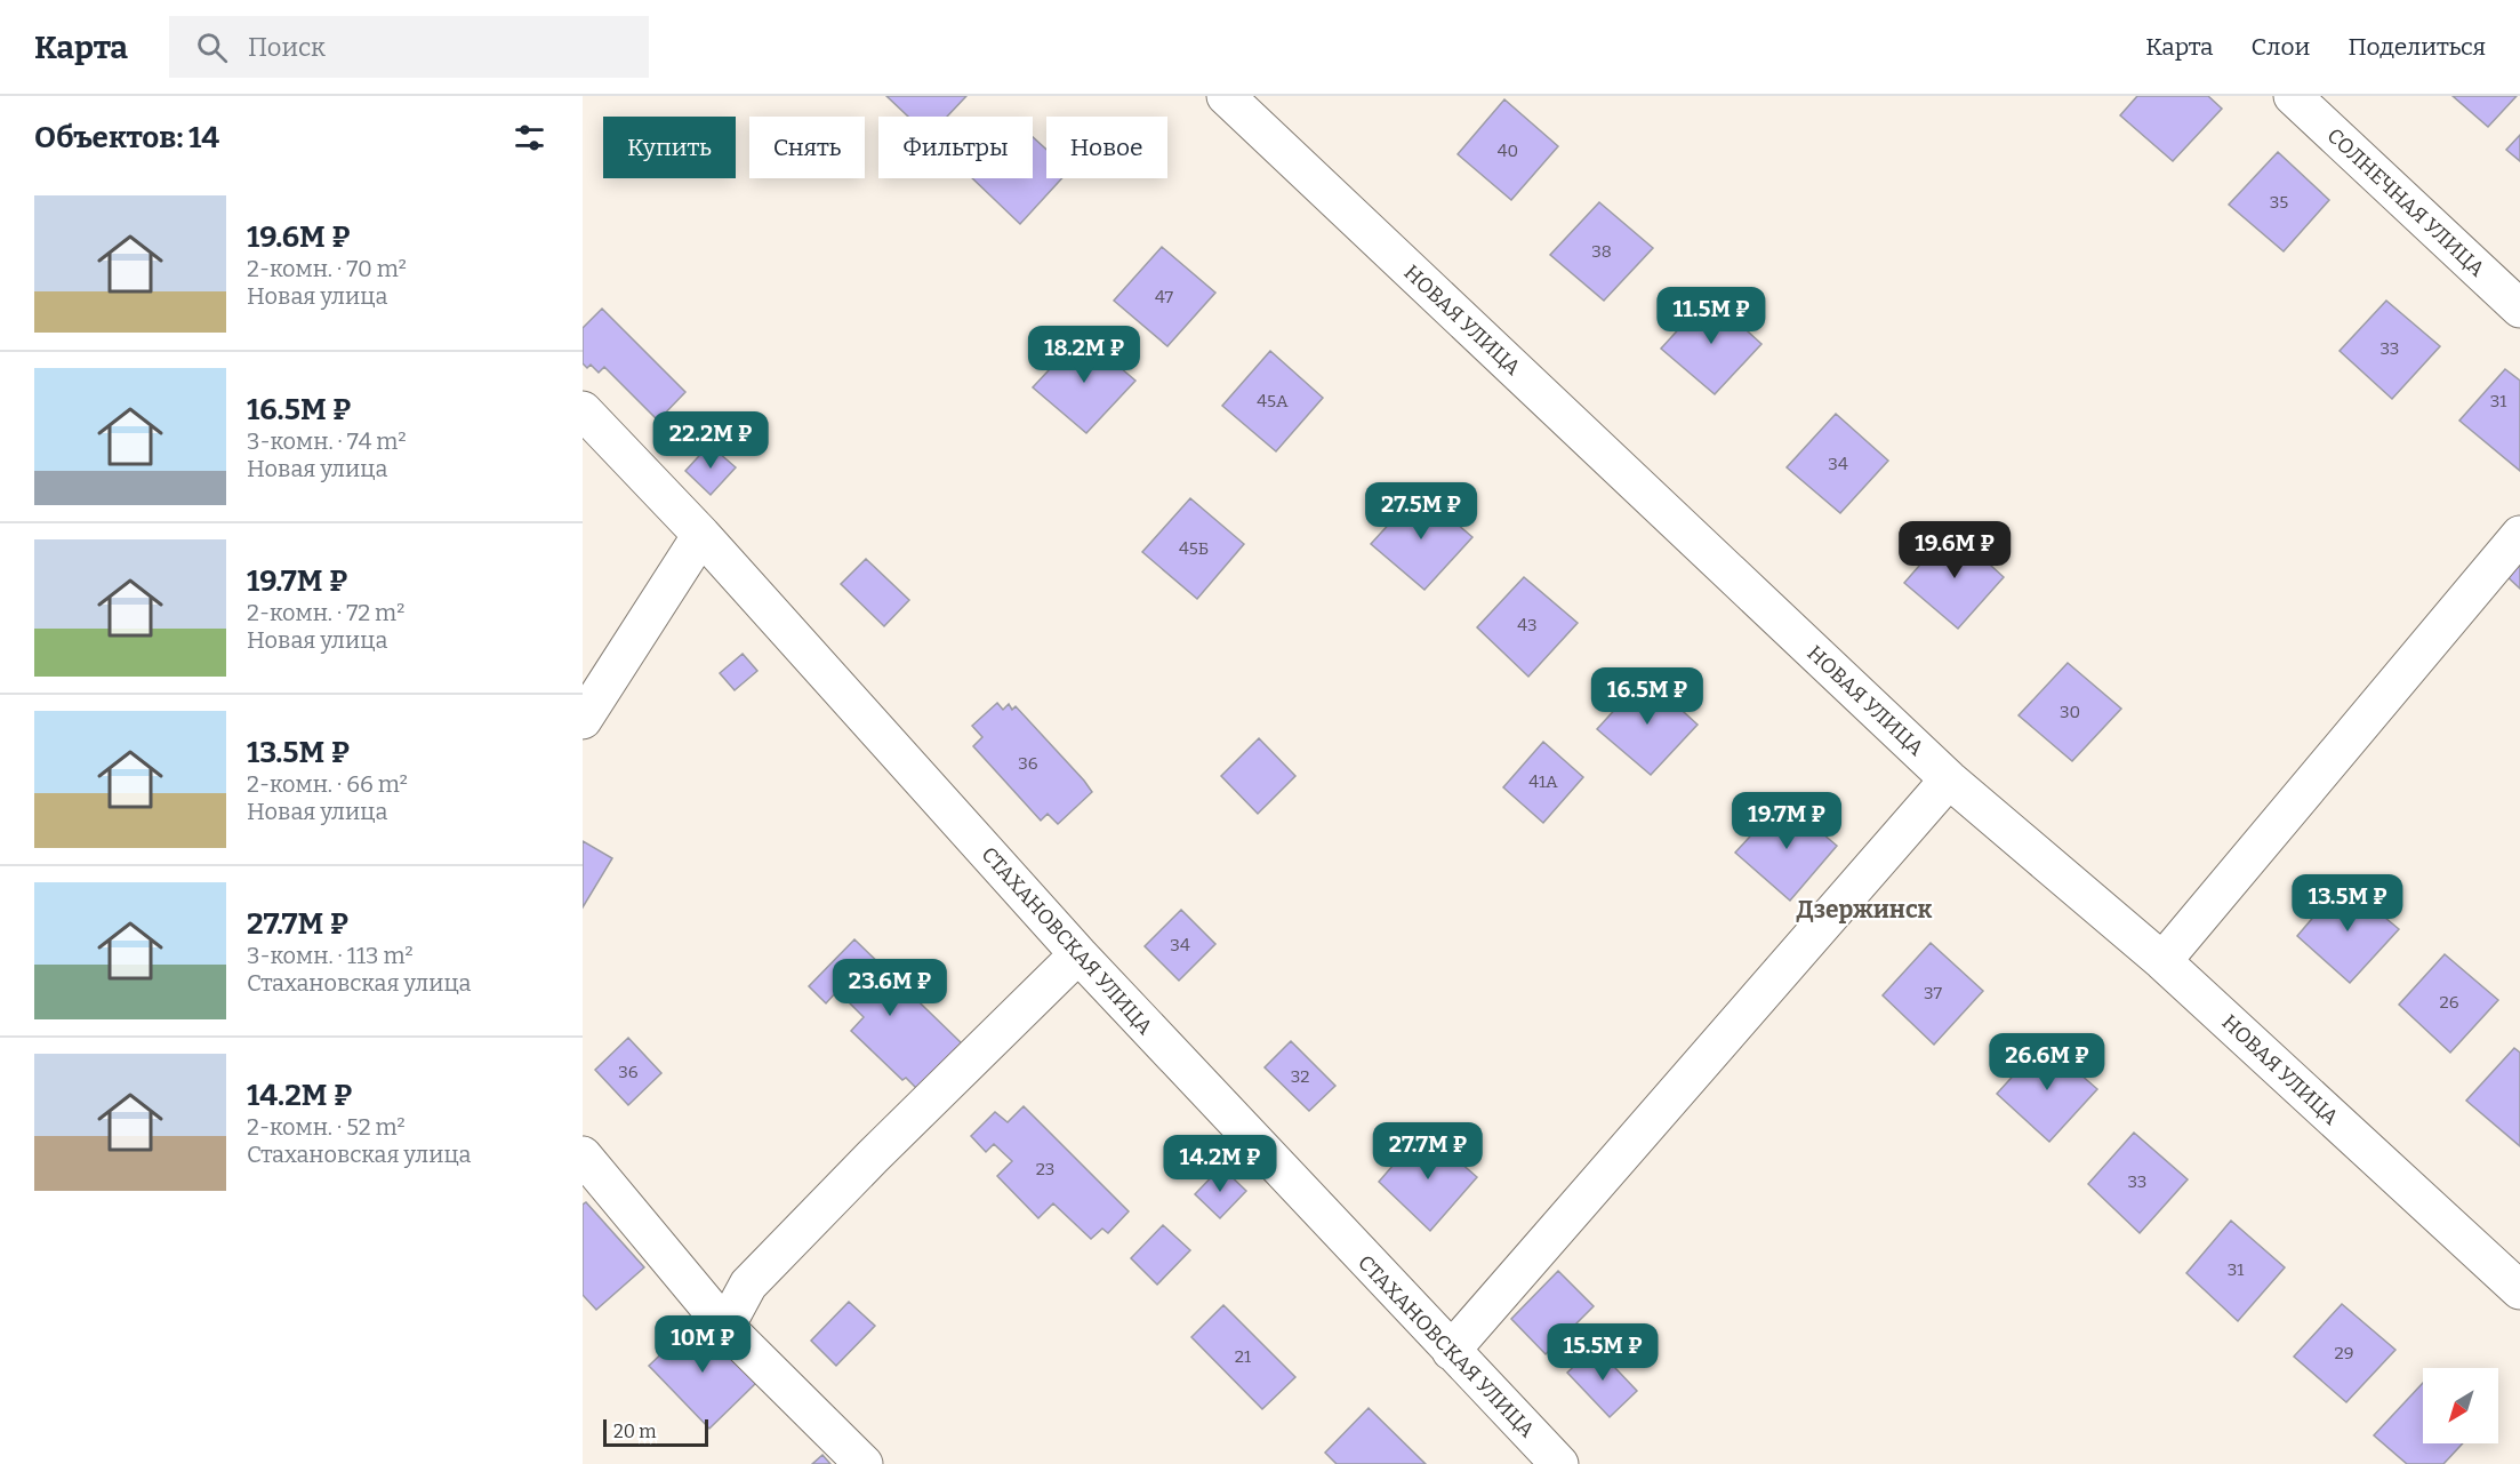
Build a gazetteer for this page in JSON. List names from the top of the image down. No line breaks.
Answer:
{"streets":{"street":["СОЛНЕЧНАЯ УЛИЦА","НОВАЯ УЛИЦА","СТАХАНОВСКАЯ УЛИЦА"]},"districts":["Дзержинск"],"house_numbers":["40","35","38","47","33","45А","31","34","45Б","43","30","36","41А","34","37","26","36","32","23","33","31","29","21"],"scale_bar":"20 m","north":"bottom left","page":{"header":"Карта","search":"Поиск","nav":["Карта","Слои","Поделиться"],"heading":"Объектов: 14","chip":["Купить","Снять","Фильтры","Новое"],"list":[{"name":"19.6M ₽","note":"2-комн. · 70 m² · Новая улица"},{"name":"16.5M ₽","note":"3-комн. · 74 m² · Новая улица"},{"name":"19.7M ₽","note":"2-комн. · 72 m² · Новая улица"},{"name":"13.5M ₽","note":"2-комн. · 66 m² · Новая улица"},{"name":"27.7M ₽","note":"3-комн. · 113 m² · Стахановская улица"},{"name":"14.2M ₽","note":"2-комн. · 52 m² · Стахановская улица"}],"price":["11.5M ₽","18.2M ₽","22.2M ₽","27.5M ₽","19.6M ₽","16.5M ₽","19.7M ₽","13.5M ₽","23.6M ₽","26.6M ₽","27.7M ₽","14.2M ₽","10M ₽","15.5M ₽"],"scale":"20 m"}}
